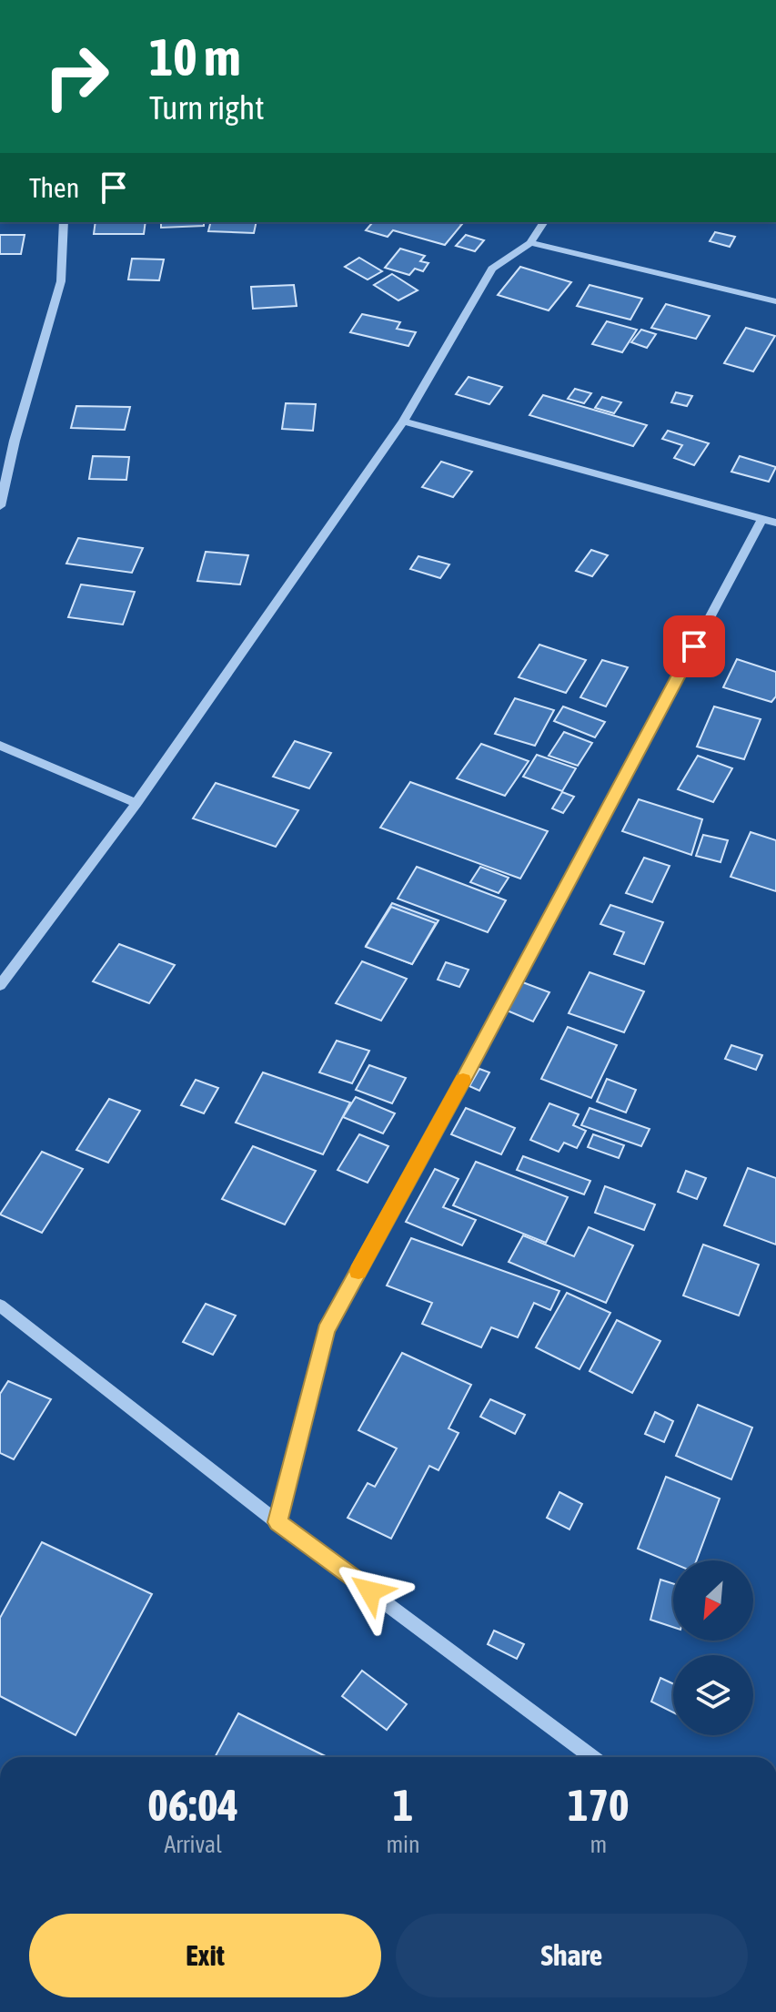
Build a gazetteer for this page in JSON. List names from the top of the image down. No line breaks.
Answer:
{"north":"bottom left","page":{"turn":["10 m","Turn right"],"then":"Then","eta":["06:04","Arrival","1","min","170","m"],"buttons":["Exit","Share"]}}
